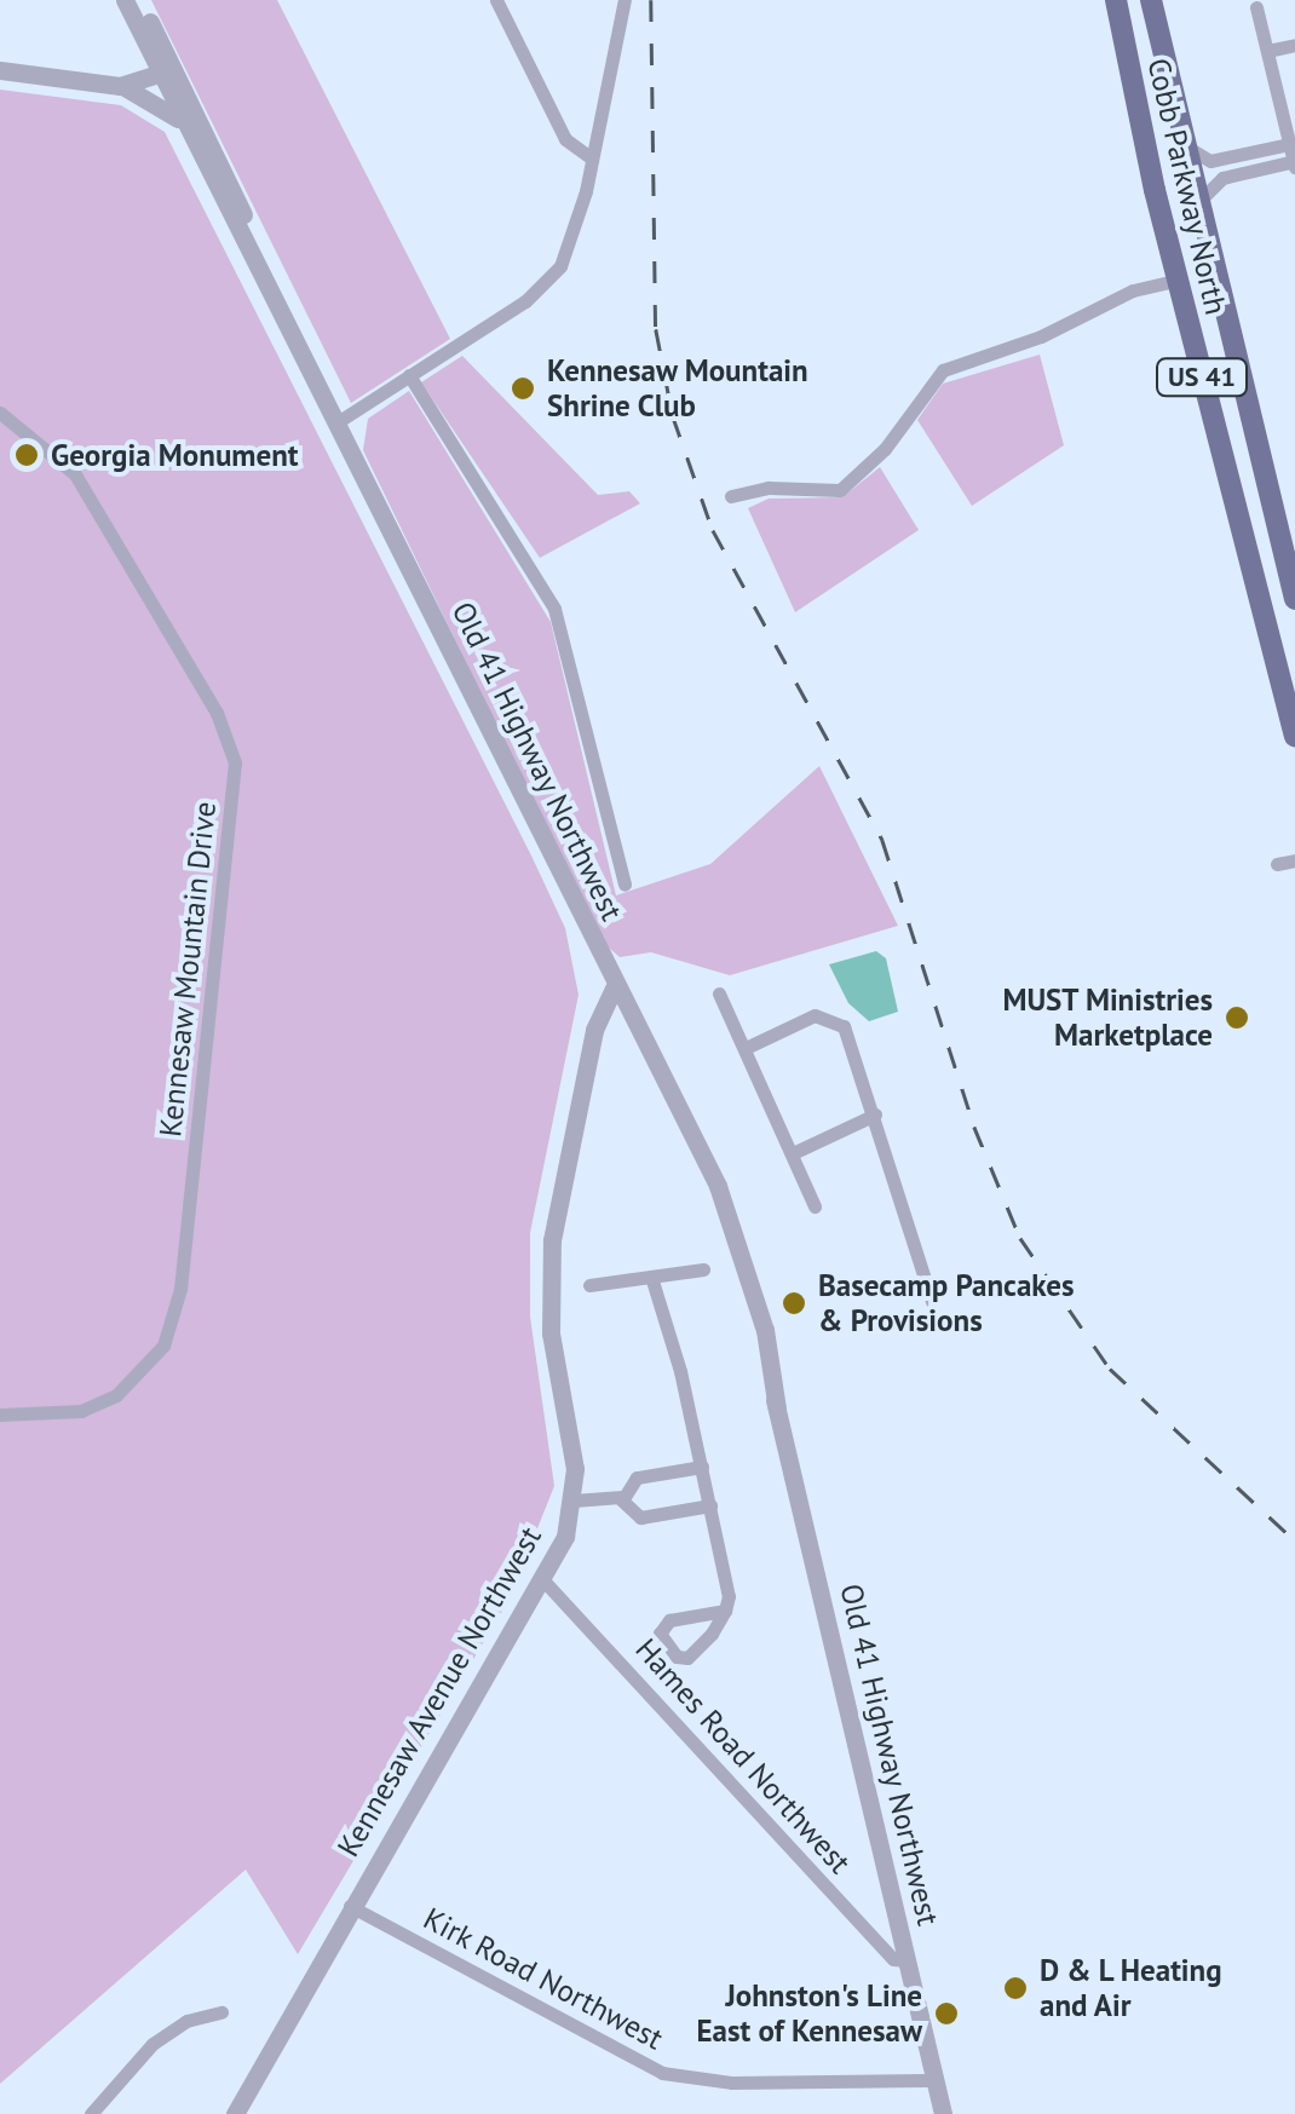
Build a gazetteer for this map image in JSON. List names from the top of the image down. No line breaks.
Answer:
{"streets":{"main road":["Cobb Parkway North","US 41"],"street":["Old 41 Highway Northwest","Kennesaw Mountain Drive","Kennesaw Avenue Northwest","Hames Road Northwest","Kirk Road Northwest"]},"crossings":[["Old 41 Highway Northwest","Kennesaw Avenue Northwest"],["Old 41 Highway Northwest","Hames Road Northwest"],["Old 41 Highway Northwest","Kirk Road Northwest"],["Kennesaw Avenue Northwest","Hames Road Northwest"],["Kennesaw Avenue Northwest","Kirk Road Northwest"]],"places":["Kennesaw Mountain Shrine Club","Georgia Monument","MUST Ministries Marketplace","Basecamp Pancakes & Provisions","D & L Heating and Air","Johnston's Line East of Kennesaw"]}
